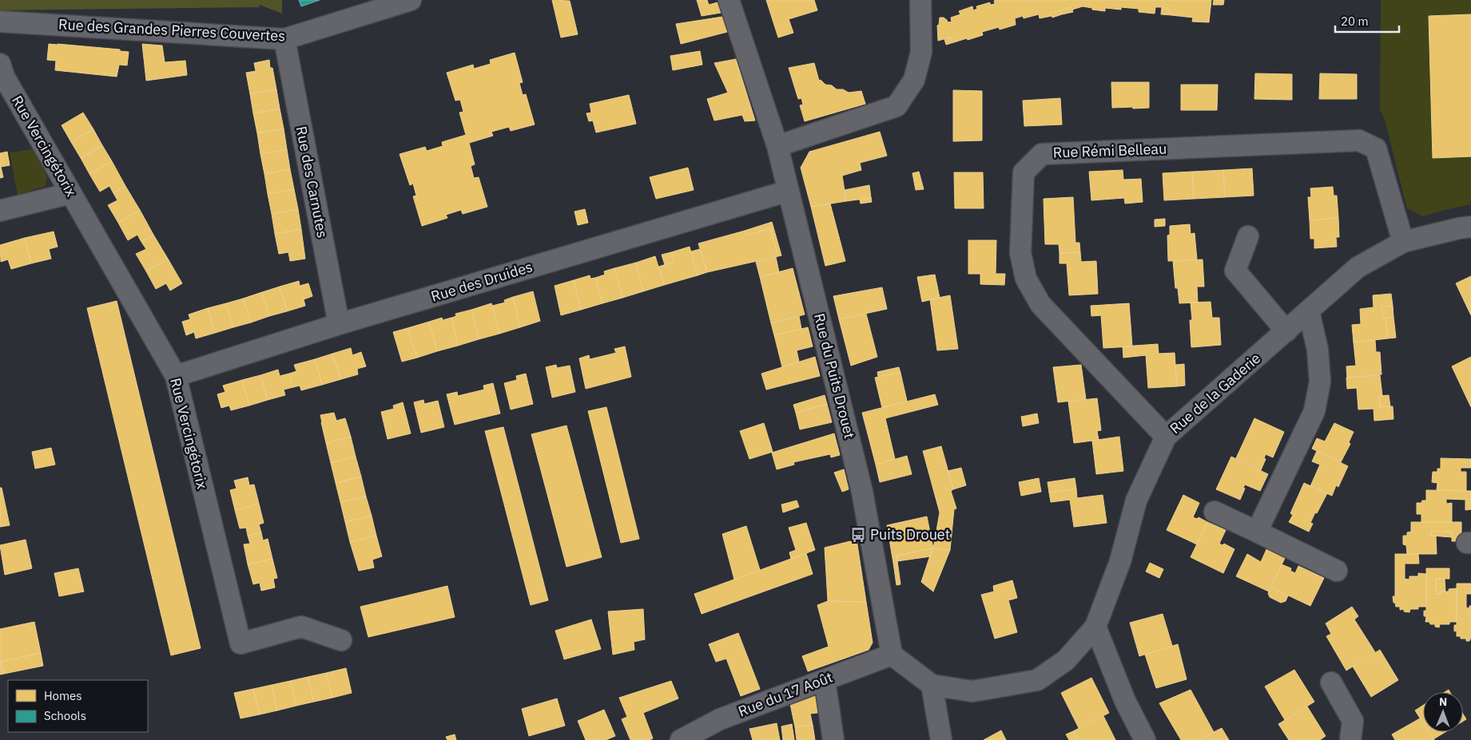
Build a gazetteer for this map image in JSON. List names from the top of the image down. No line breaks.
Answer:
{"streets":{"street":["Rue des Grandes Pierres Couvertes","Rue Vercingétorix","Rue Rémi Belleau","Rue des Carnutes","Rue des Druides","Rue du Puits Drouet","Rue de la Gaderie","Rue du 17 Août"]},"crossings":[["Rue des Grandes Pierres Couvertes","Rue des Carnutes"],["Rue Vercingétorix","Rue des Druides"],["Rue Rémi Belleau","Rue de la Gaderie"],["Rue des Carnutes","Rue des Druides"],["Rue des Druides","Rue du Puits Drouet"],["Rue du Puits Drouet","Rue du 17 Août"]],"places":{"bus stop":["Puits Drouet"]},"legend":["Homes","Schools"],"scale_bar":"20 m","north":"top"}
